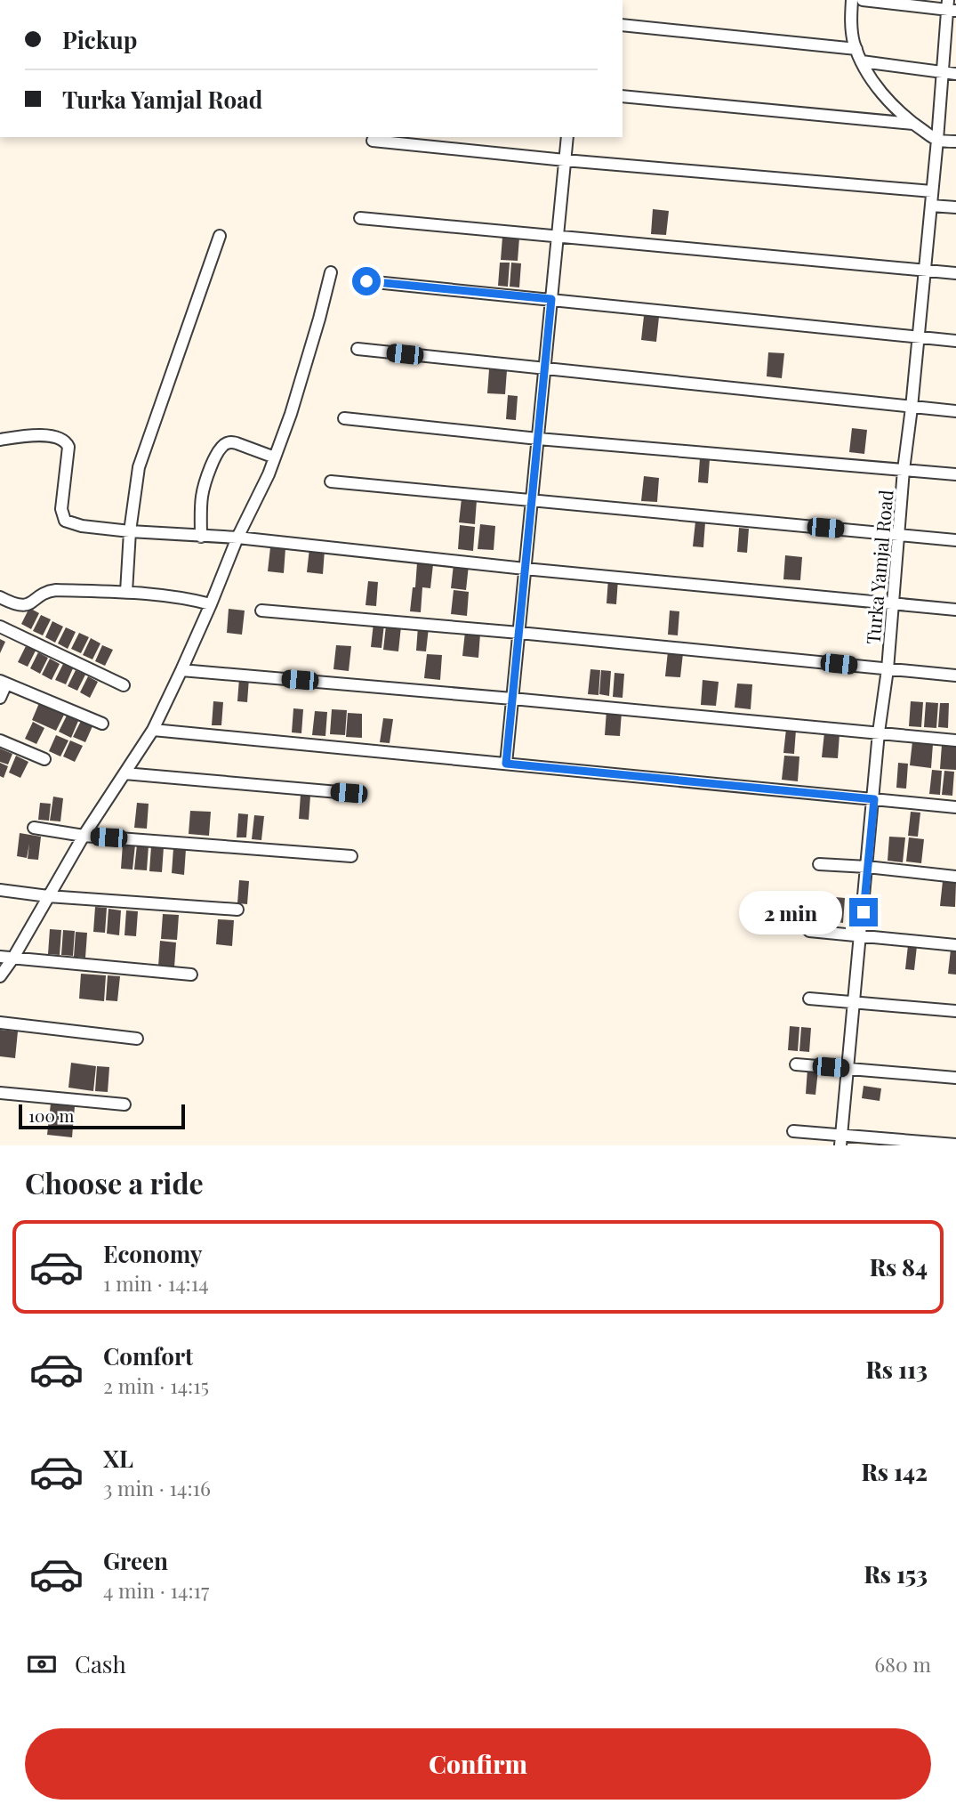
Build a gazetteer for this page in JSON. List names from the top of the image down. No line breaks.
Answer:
{"streets":{"street":["Turka Yamjal Road"]},"scale_bar":"100 m","page":{"banner":["Pickup","Turka Yamjal Road"],"bubble":"2 min","scale":"100 m","heading":"Choose a ride","list":[{"name":"Economy","note":"1 min · 14:14","value":"Rs 84"},{"name":"Comfort","note":"2 min · 14:15","value":"Rs 113"},{"name":"XL","note":"3 min · 14:16","value":"Rs 142"},{"name":"Green","note":"4 min · 14:17","value":"Rs 153"}],"pay":["Cash","680 m"],"buttons":"Confirm"}}
